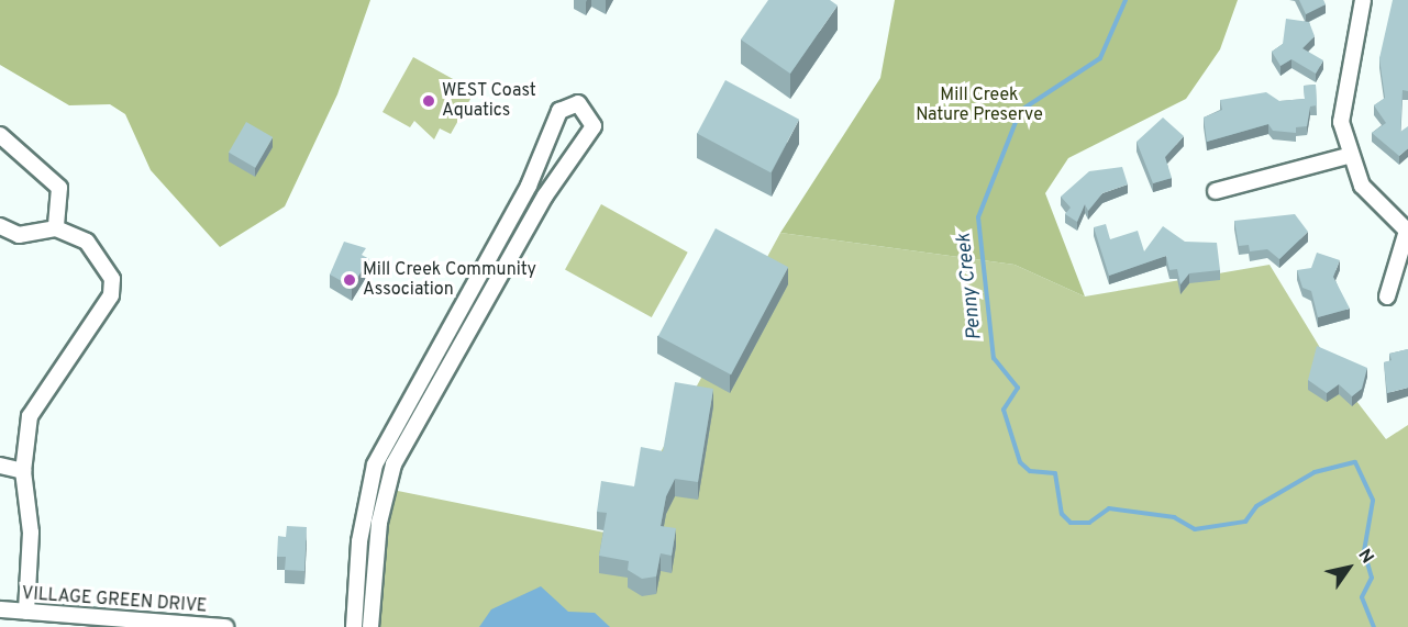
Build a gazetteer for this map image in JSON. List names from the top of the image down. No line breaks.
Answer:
{"streets":{"street":["VILLAGE GREEN DRIVE"]},"water":["Penny Creek"],"parks":["Mill Creek Nature Preserve"],"places":["WEST Coast Aquatics","Mill Creek Community Association"],"north":"top right"}
